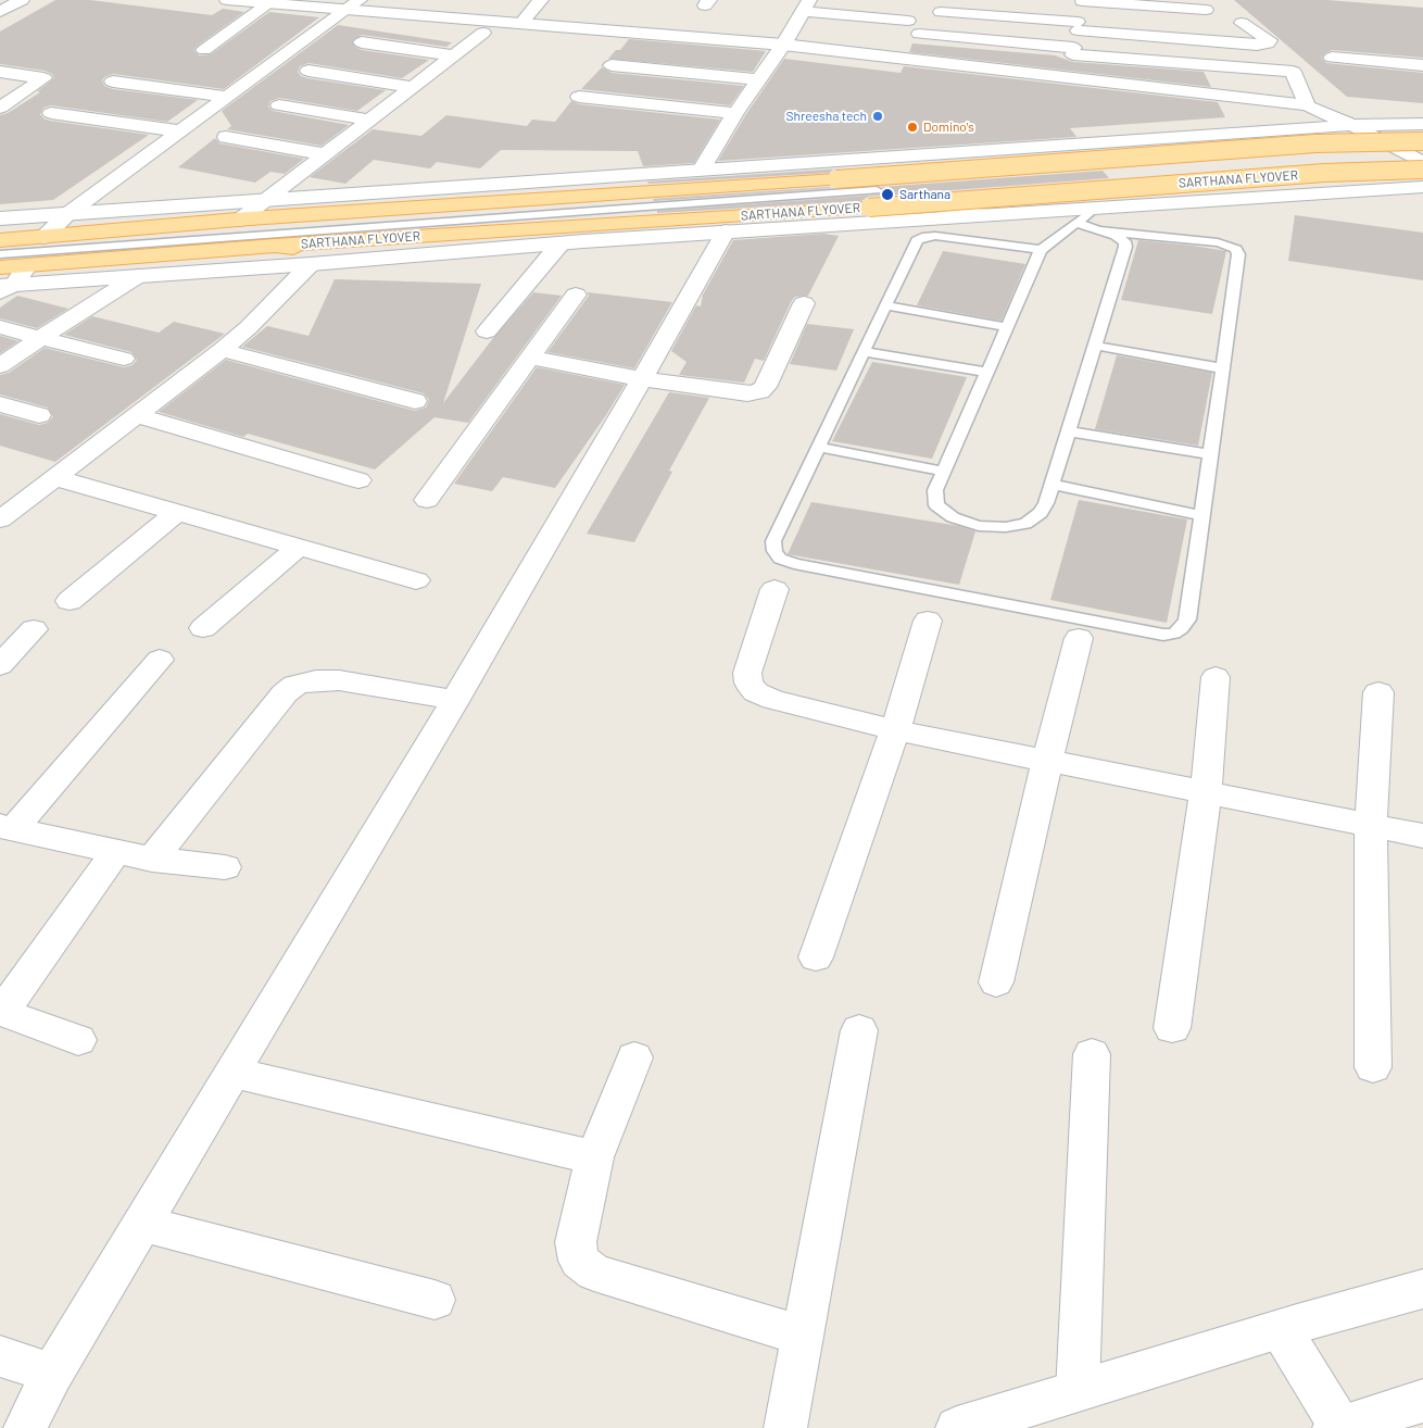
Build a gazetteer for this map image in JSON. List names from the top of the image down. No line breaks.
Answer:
{"streets":{"main road":["SARTHANA FLYOVER"]},"places":["Shreesha tech","Domino's","Sarthana"]}
